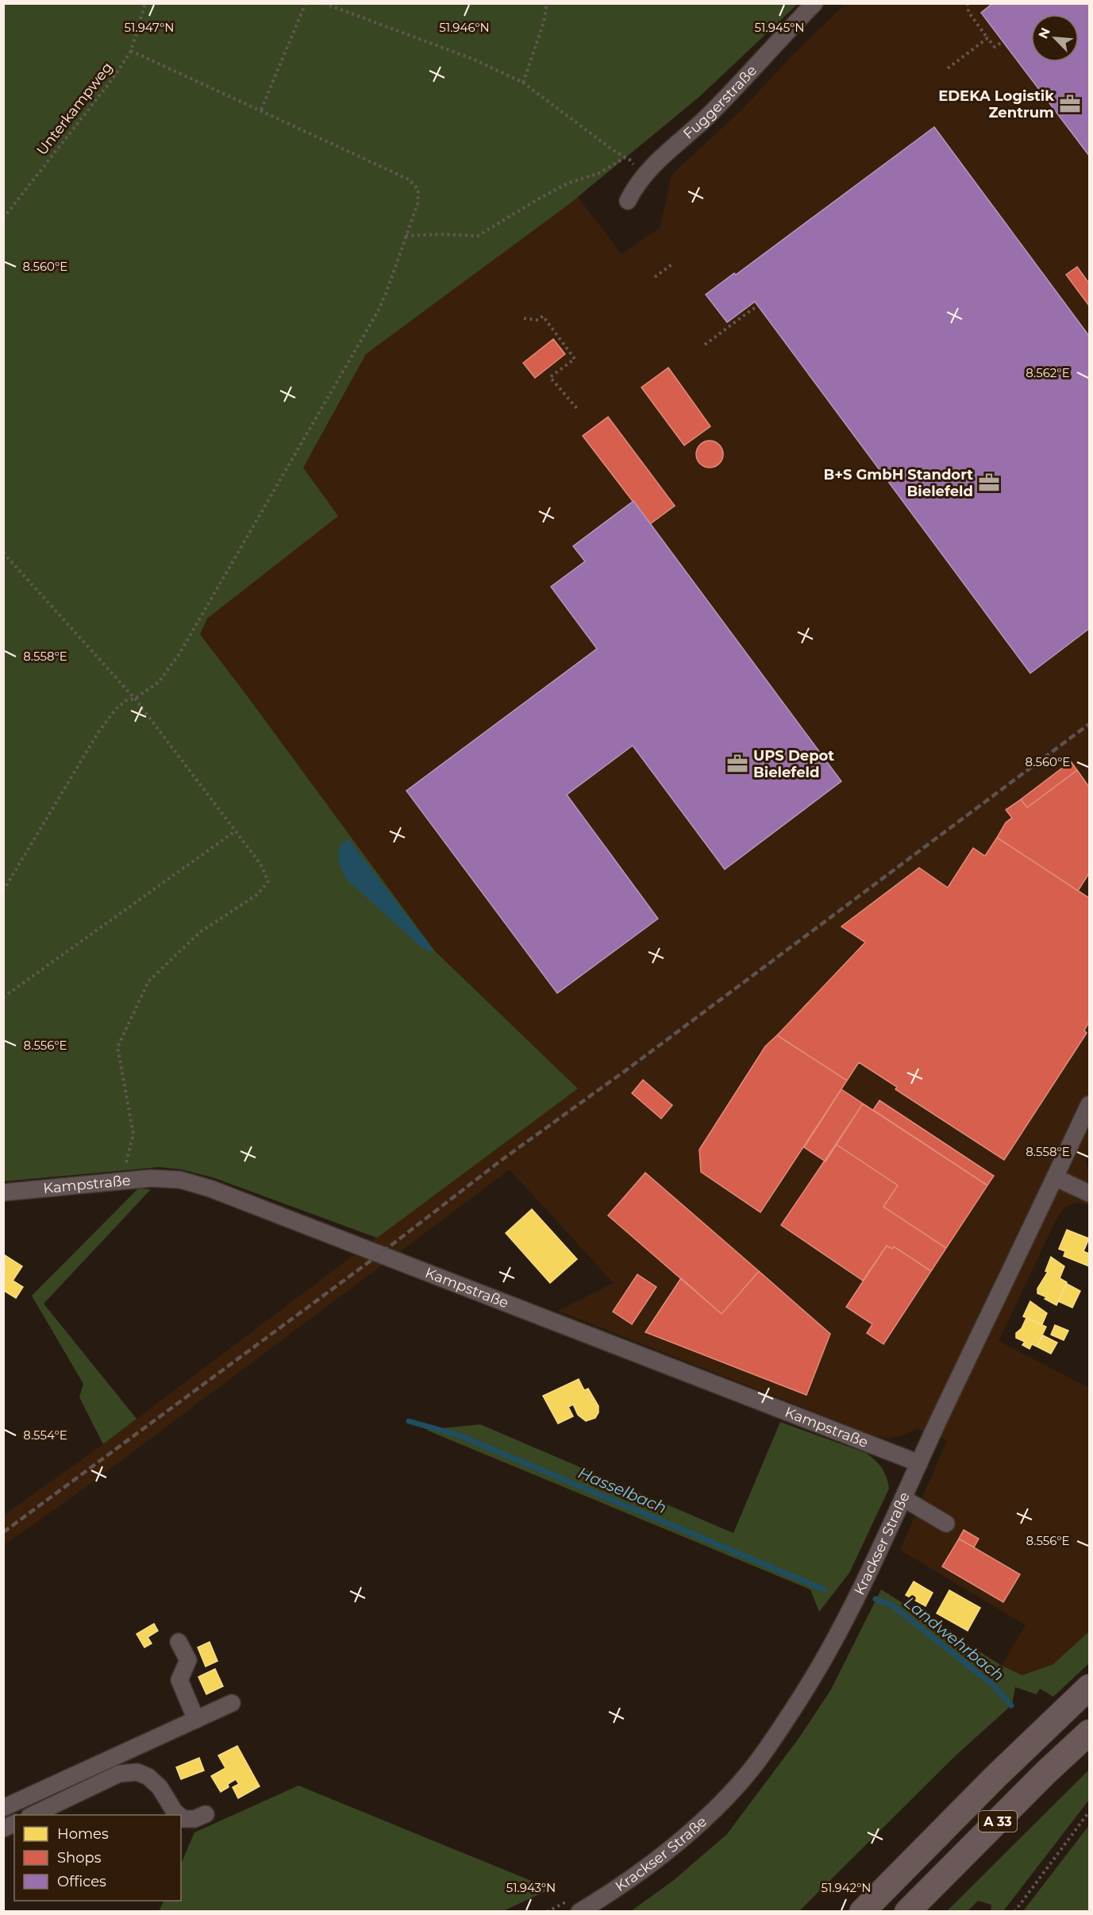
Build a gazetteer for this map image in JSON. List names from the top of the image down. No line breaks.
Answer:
{"streets":{"highway":["A 33"],"street":["Fuggerstraße","Kampstraße","Krackser Straße"],"path":["Unterkampweg"]},"crossings":[["Kampstraße","Krackser Straße"]],"water":["Hasselbach","Landwehrbach"],"places":{"office":["EDEKA Logistik Zentrum","B+S GmbH Standort Bielefeld","UPS Depot Bielefeld"]},"legend":["Homes","Shops","Offices"],"north":"top left","coordinates":["51.947°N","51.946°N","51.945°N","8.560°E","8.562°E","8.558°E","8.556°E","8.554°E","51.943°N","51.942°N"]}
